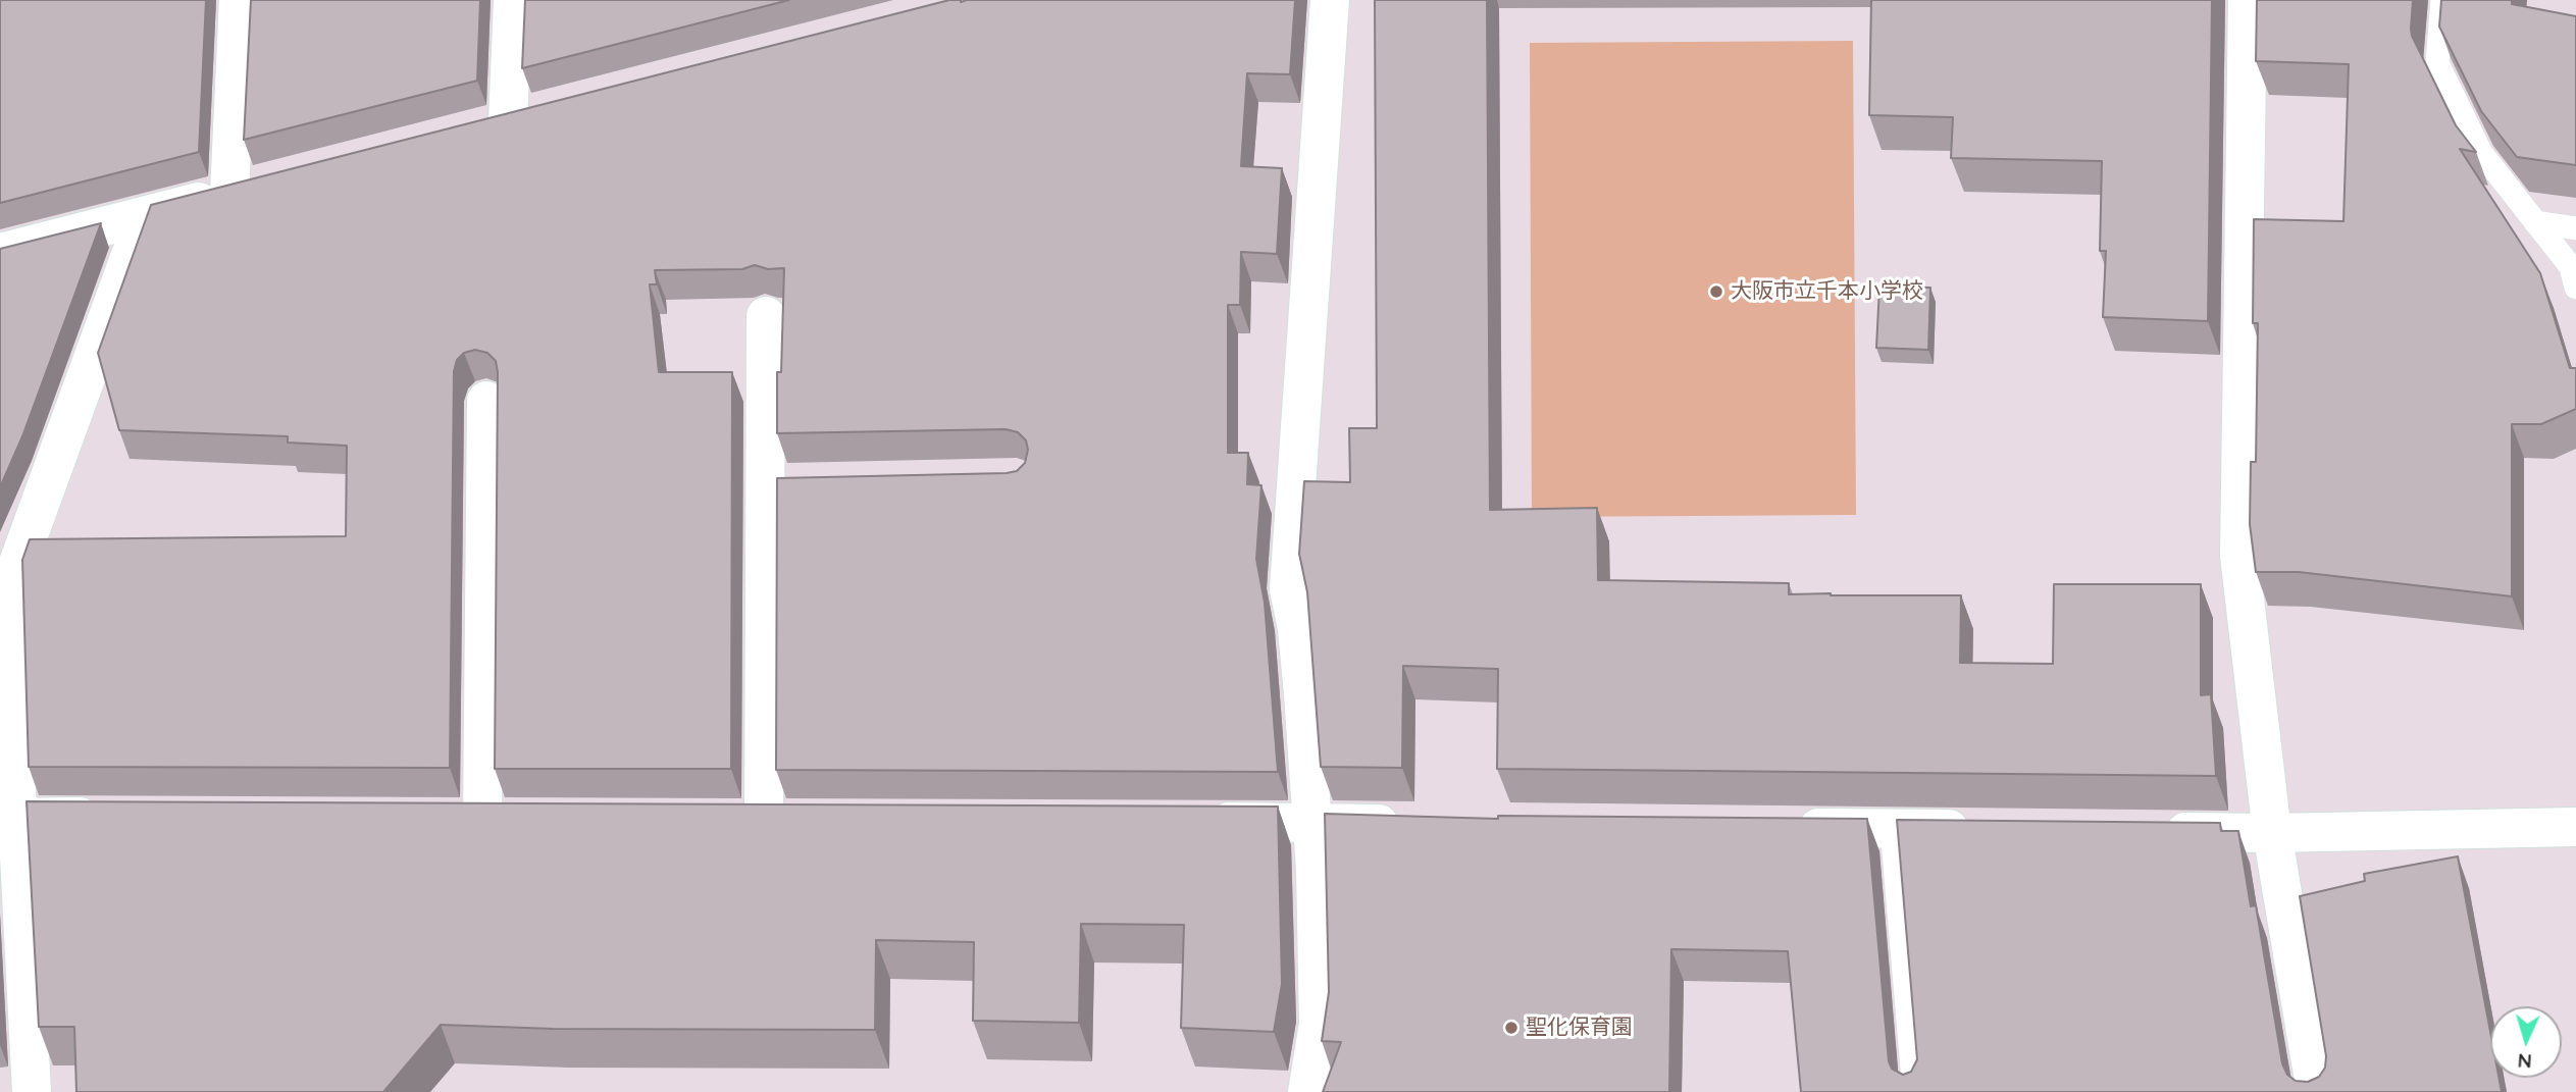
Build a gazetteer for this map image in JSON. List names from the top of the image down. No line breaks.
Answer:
{"places":["大阪市立千本小学校","聖化保育園"],"north":"bottom"}
